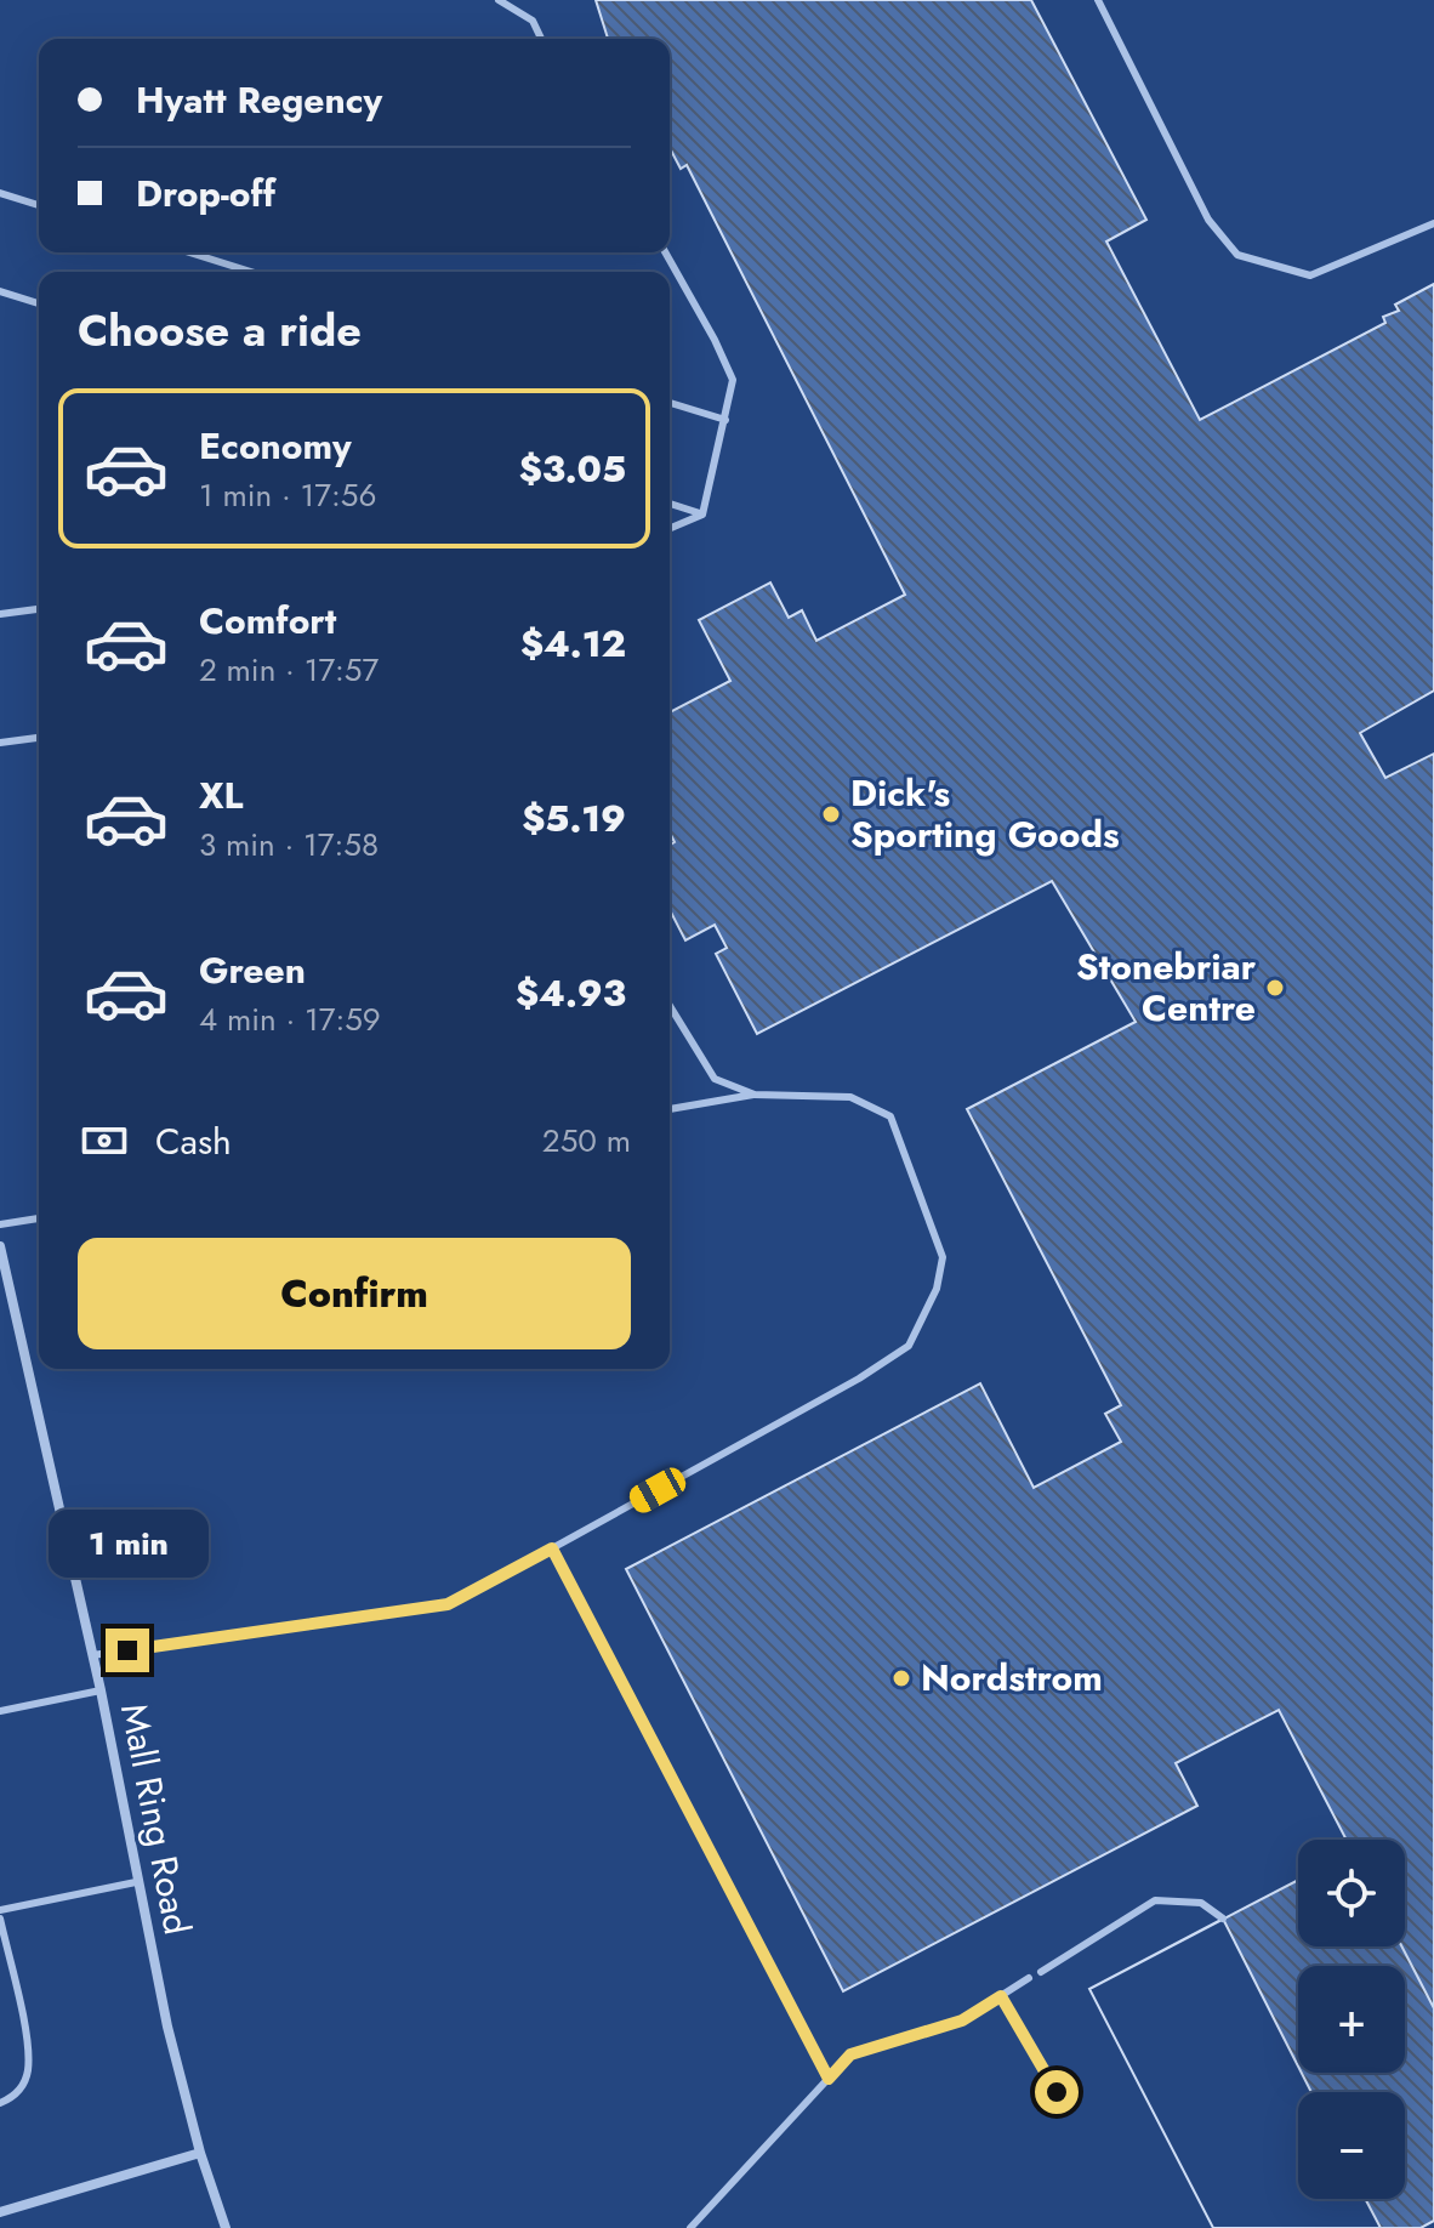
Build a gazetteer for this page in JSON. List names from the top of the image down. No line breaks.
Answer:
{"streets":{"street":["Mall Ring Road"]},"places":["Dick's Sporting Goods","Stonebriar Centre","Nordstrom"],"page":{"banner":["Hyatt Regency","Drop-off"],"heading":"Choose a ride","list":[{"name":"Economy","note":"1 min · 17:56","value":"$3.05"},{"name":"Comfort","note":"2 min · 17:57","value":"$4.12"},{"name":"XL","note":"3 min · 17:58","value":"$5.19"},{"name":"Green","note":"4 min · 17:59","value":"$4.93"}],"pay":["Cash","250 m"],"buttons":"Confirm","bubble":"1 min","map_buttons":["+","−"]}}
